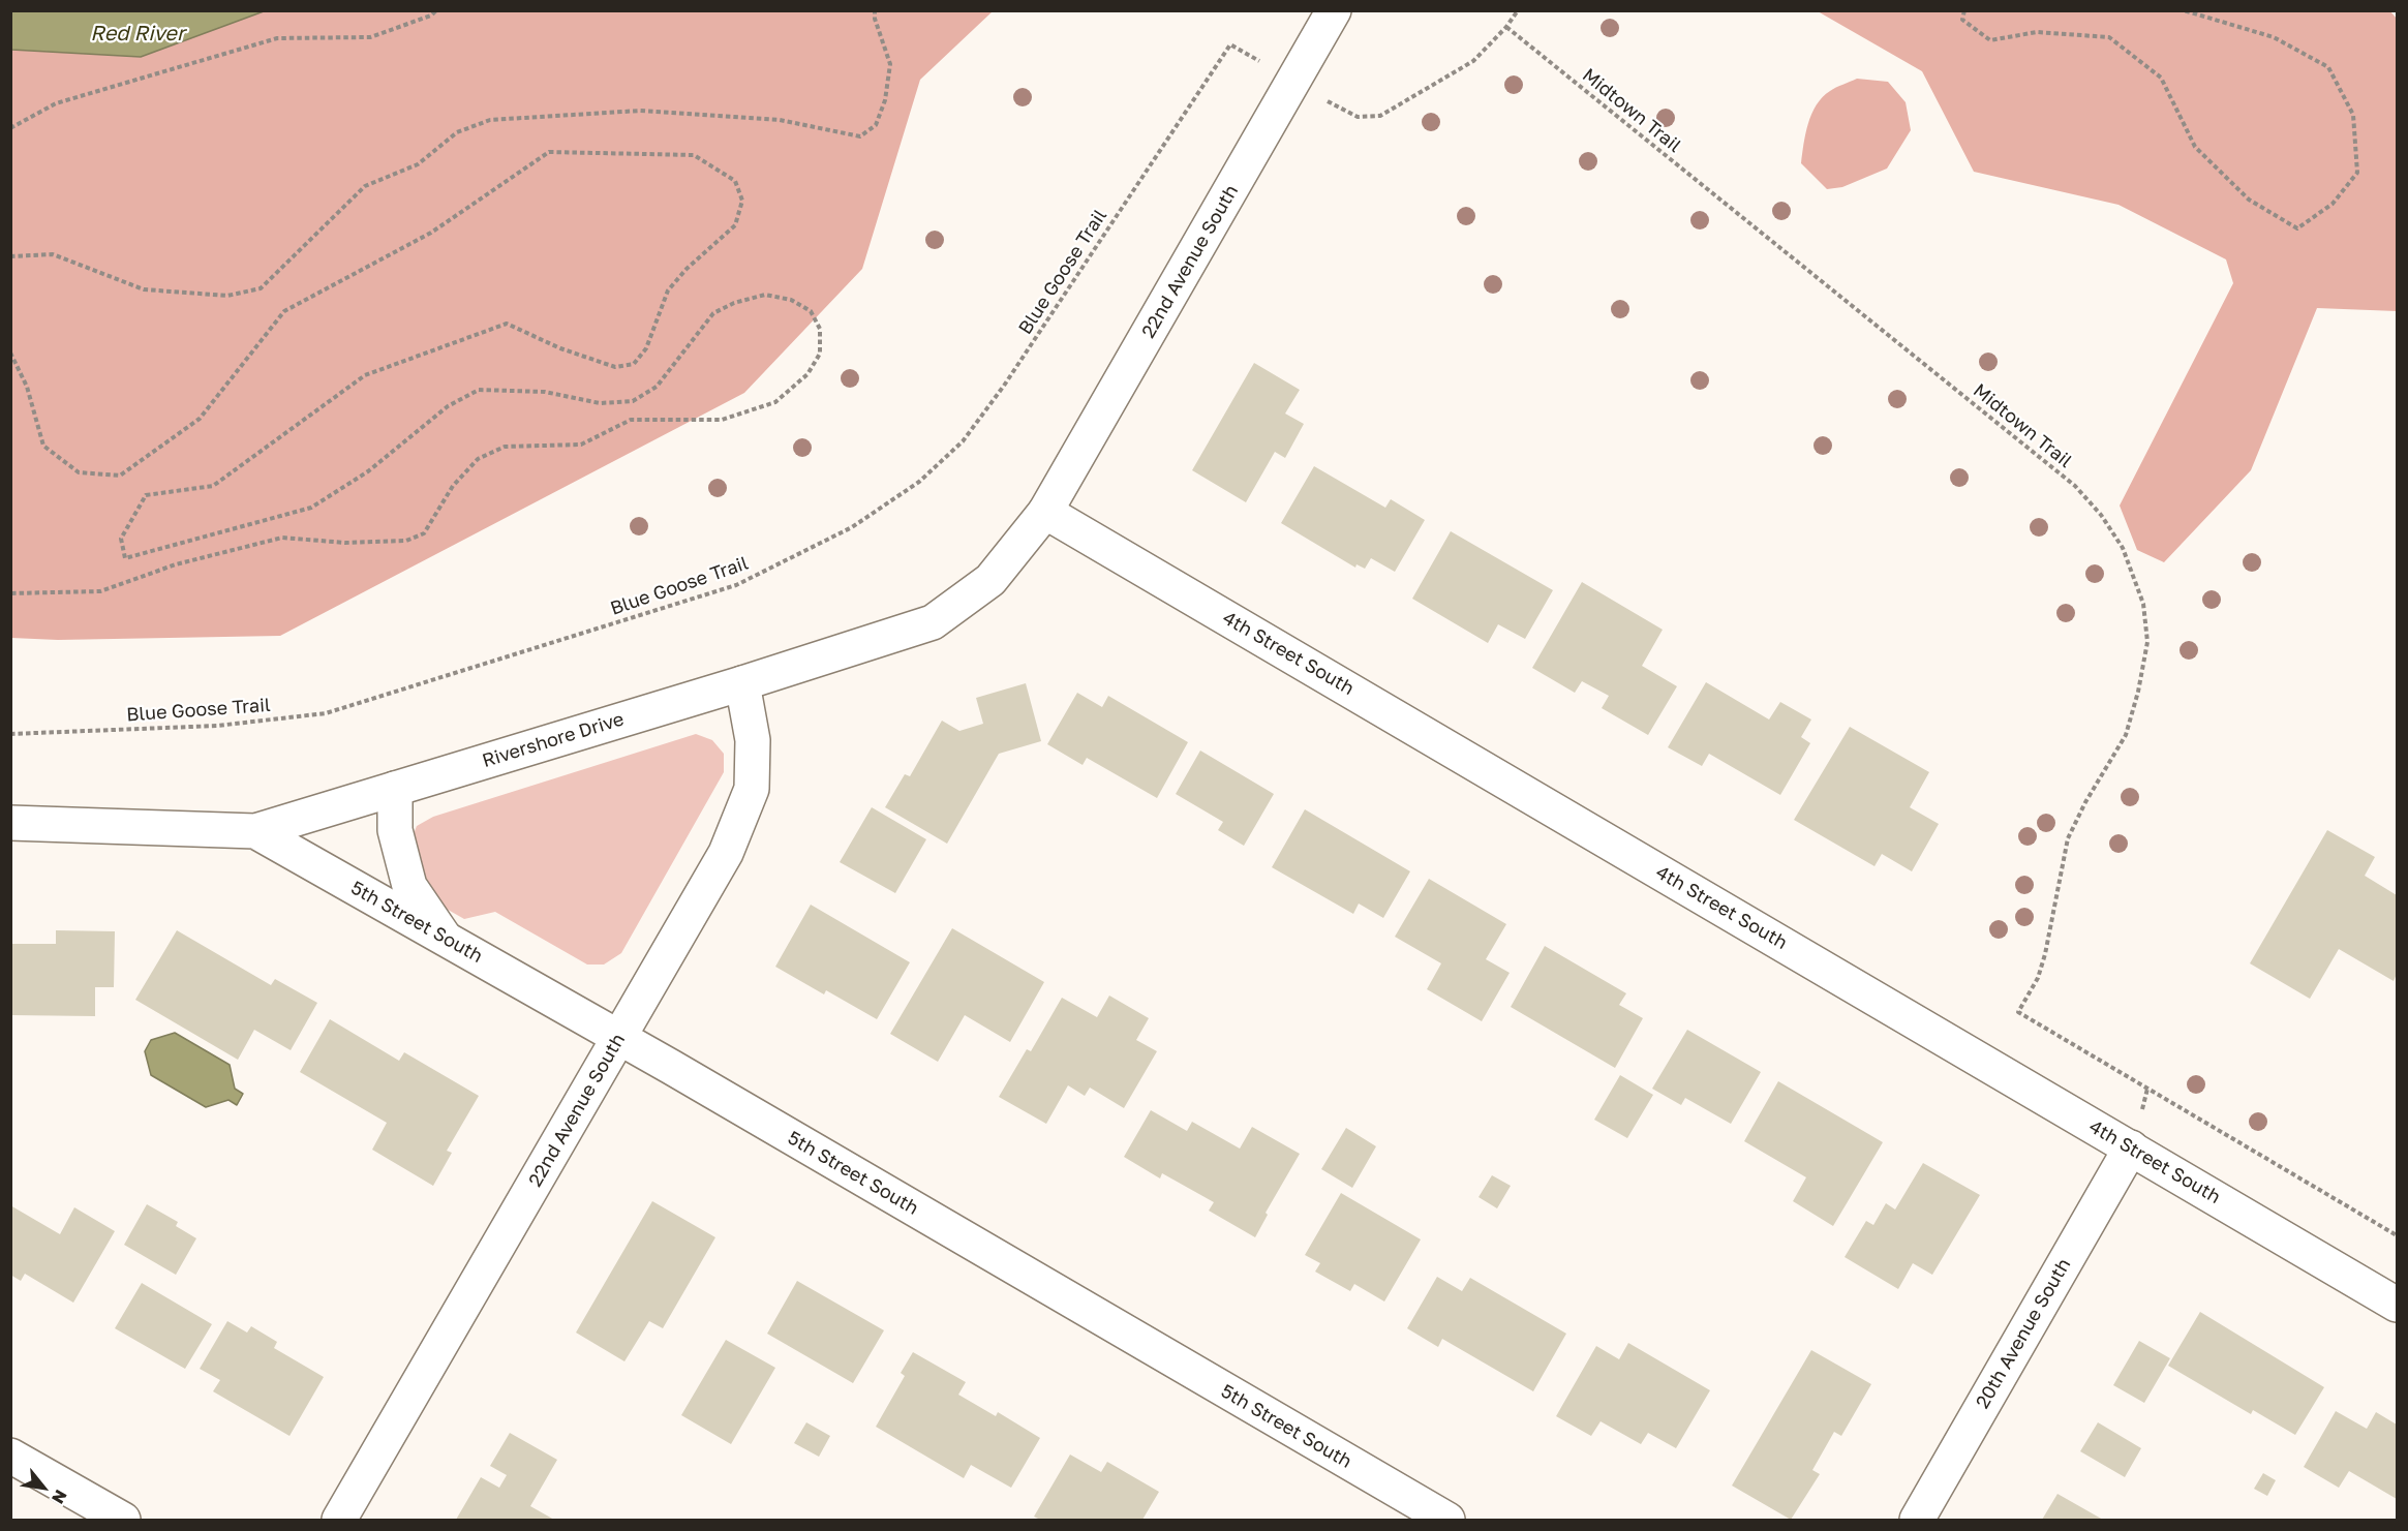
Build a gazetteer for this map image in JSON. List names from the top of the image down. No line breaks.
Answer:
{"streets":{"street":["22nd Avenue South","4th Street South","Rivershore Drive","5th Street South","20th Avenue South"],"path":["Midtown Trail","Blue Goose Trail"]},"crossings":[["22nd Avenue South","4th Street South"],["22nd Avenue South","Rivershore Drive"],["22nd Avenue South","5th Street South"],["4th Street South","Rivershore Drive"],["4th Street South","20th Avenue South"],["Rivershore Drive","5th Street South"]],"water":["Red River"],"north":"bottom right"}
